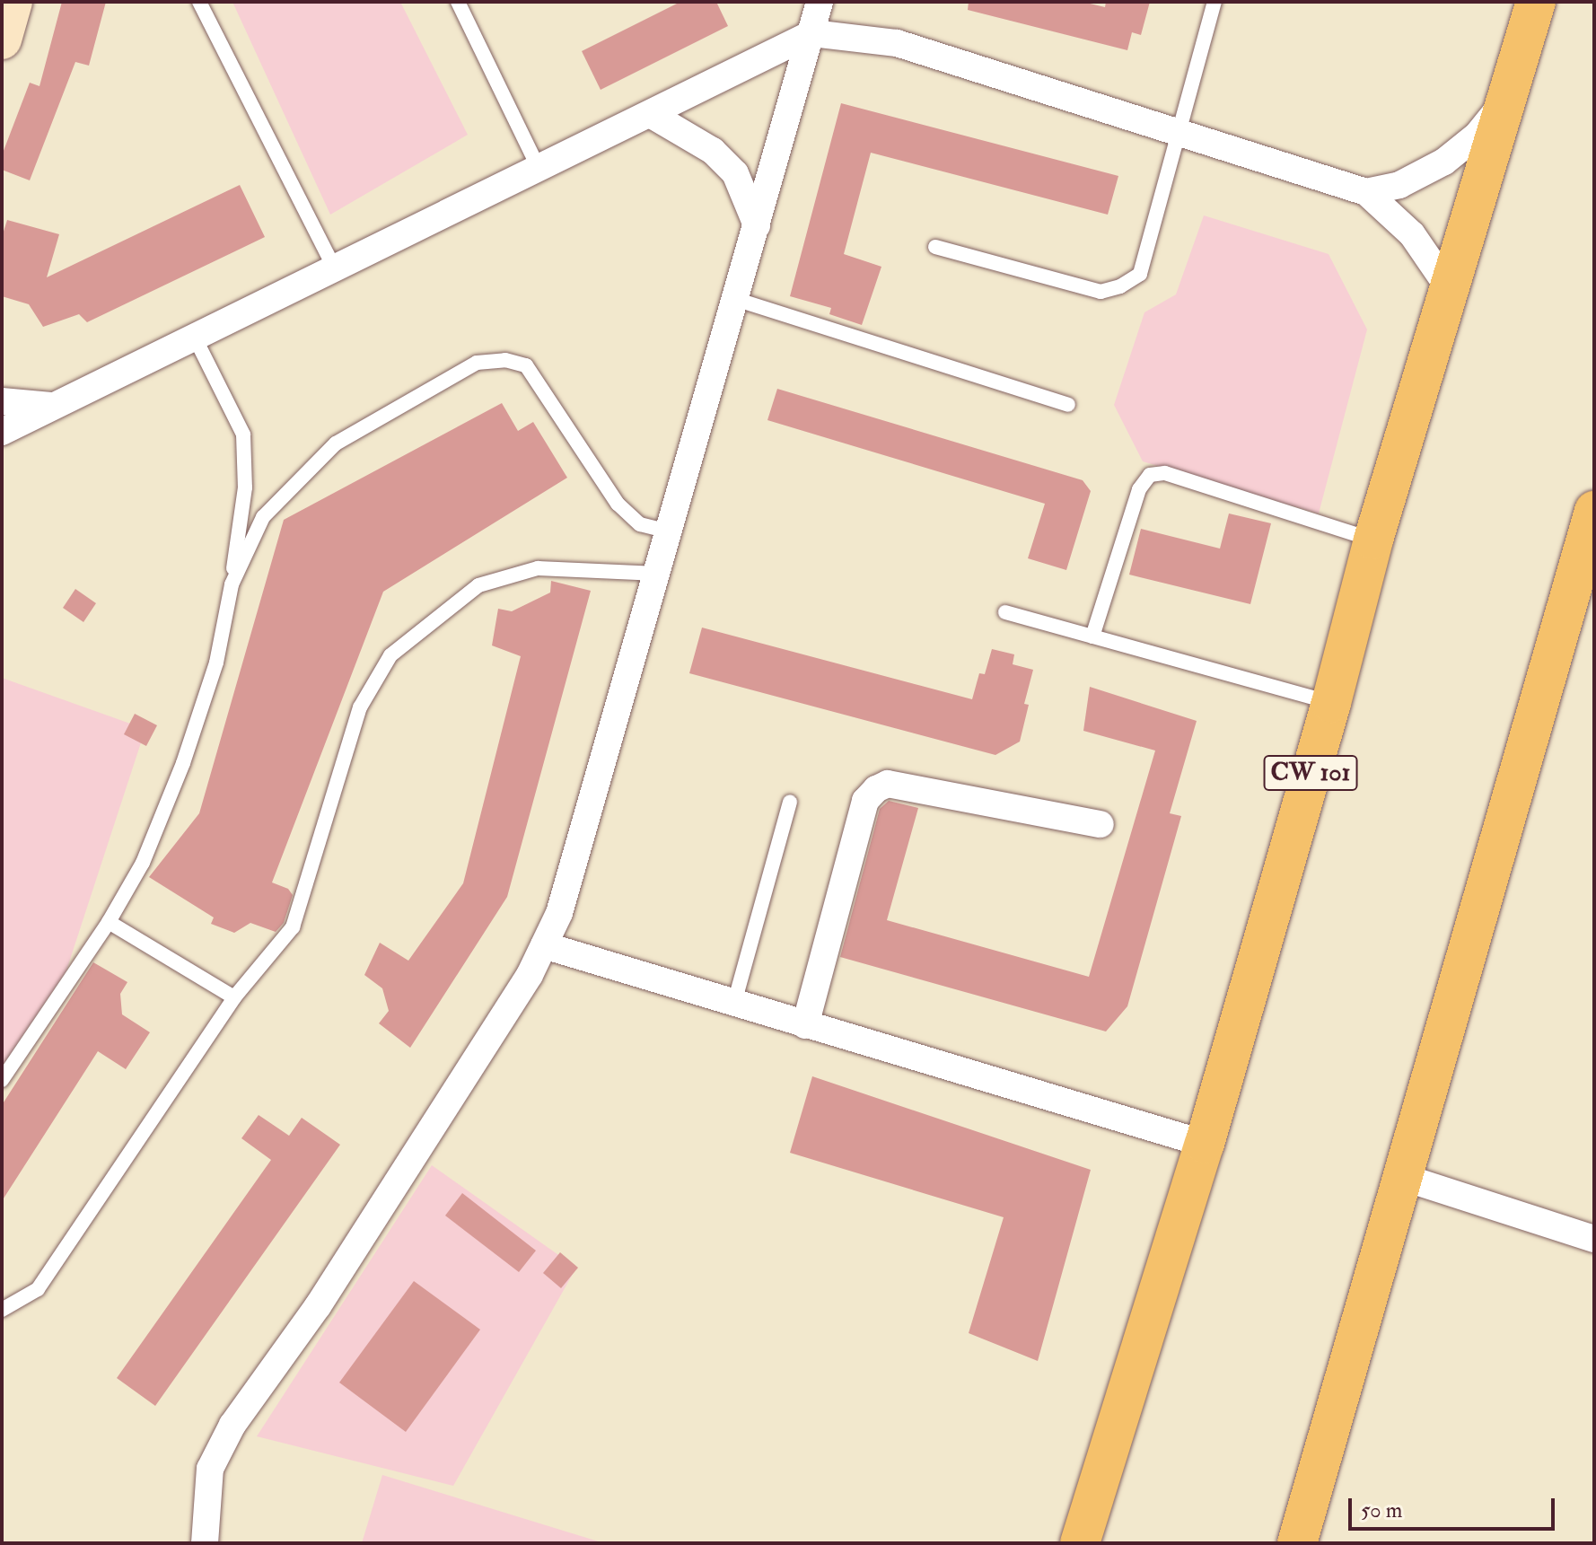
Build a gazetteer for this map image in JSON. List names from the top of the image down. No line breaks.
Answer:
{"streets":{"main road":["CW 101"]},"scale_bar":"50 m"}
